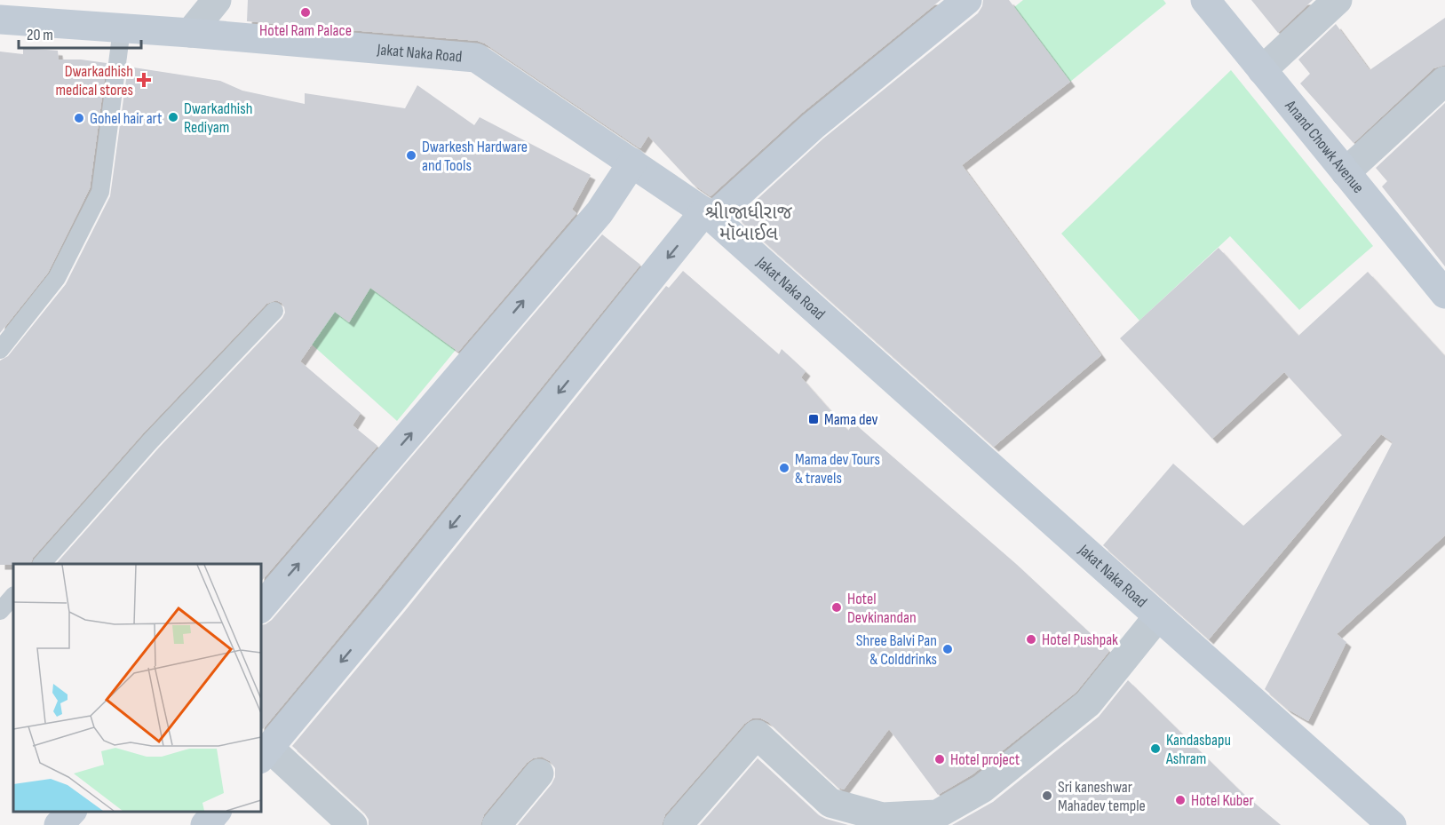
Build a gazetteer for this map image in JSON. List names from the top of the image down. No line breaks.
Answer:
{"streets":{"main road":["Jakat Naka Road","Anand Chowk Avenue"]},"districts":["શ્રીાજાધીરાજ મૉબાઈલ"],"places":{"other":["Hotel Ram Palace","Dwarkadhish Rediyam","Gohel hair art","Dwarkesh Hardware and Tools","Mama dev Tours & travels","Hotel Devkinandan","Hotel Pushpak","Shree Balvi Pan & Colddrinks","Kandasbapu Ashram","Hotel project","Sri kaneshwar Mahadev temple","Hotel Kuber"],"health":["Dwarkadhish medical stores"],"transit":["Mama dev"]},"scale_bar":"20 m"}
